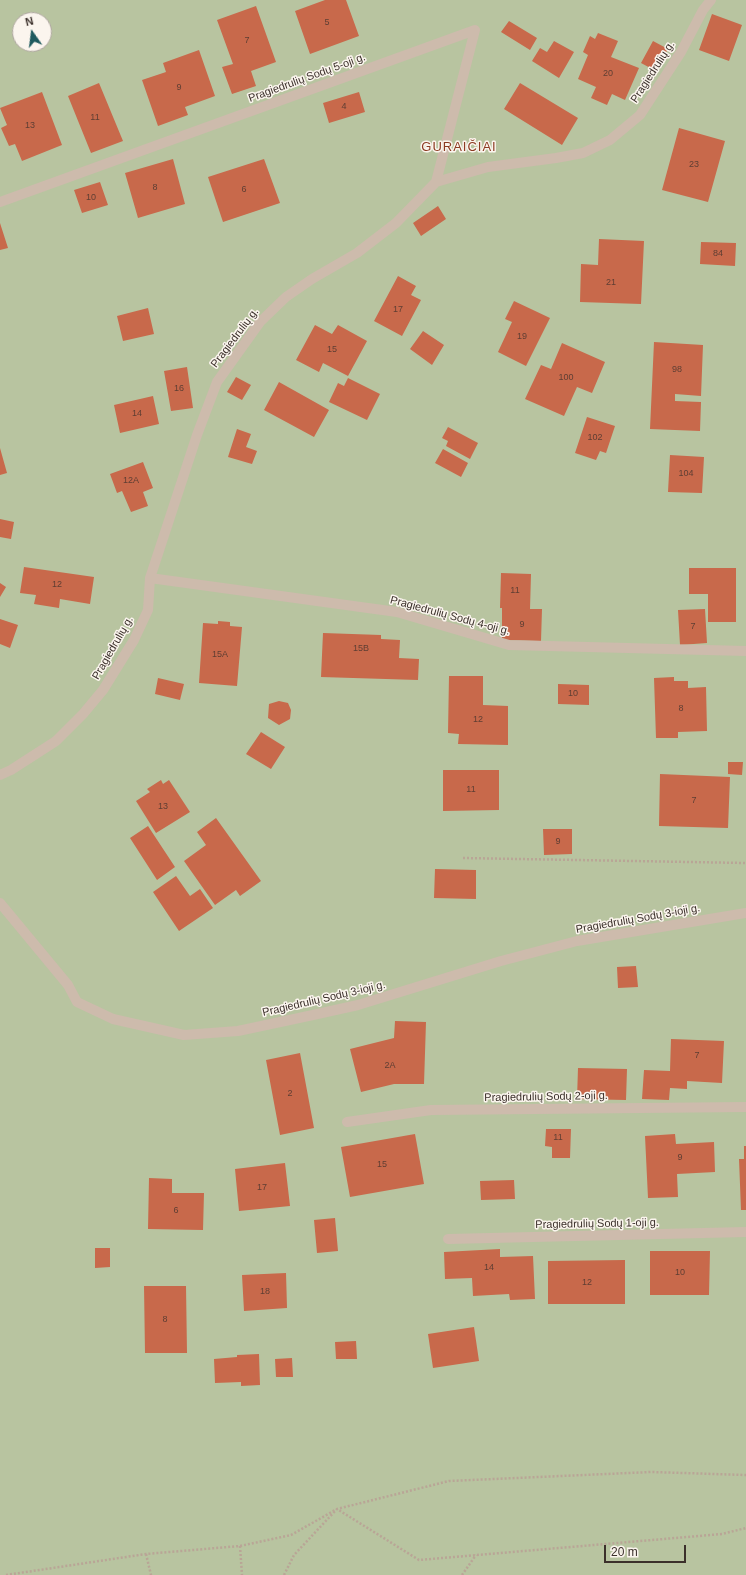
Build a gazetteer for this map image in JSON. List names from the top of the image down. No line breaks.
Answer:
{"streets":{"street":["Pragiedrulių g.","Pragiedrulių Sodų 5-oji g.","Pragiedrulių Sodų 4-oji g.","Pragiedrulių Sodų 3-ioji g.","Pragiedrulių Sodų 2-oji g.","Pragiedrulių Sodų 1-oji g."]},"crossings":[["Pragiedrulių g.","Pragiedrulių Sodų 5-oji g."],["Pragiedrulių g.","Pragiedrulių Sodų 4-oji g."]],"districts":["GURAIČIAI"],"house_numbers":["5","7","20","9","4","11","13","23","8","6","10","84","21","17","19","15","98","100","16","14","102","104","12A","12","11","9","7","15B","15A","10","8","12","11","7","13","9","7","2A","2","11","9","15","17","6","14","10","12","18","8"],"scale_bar":"20 m","north":"top"}
